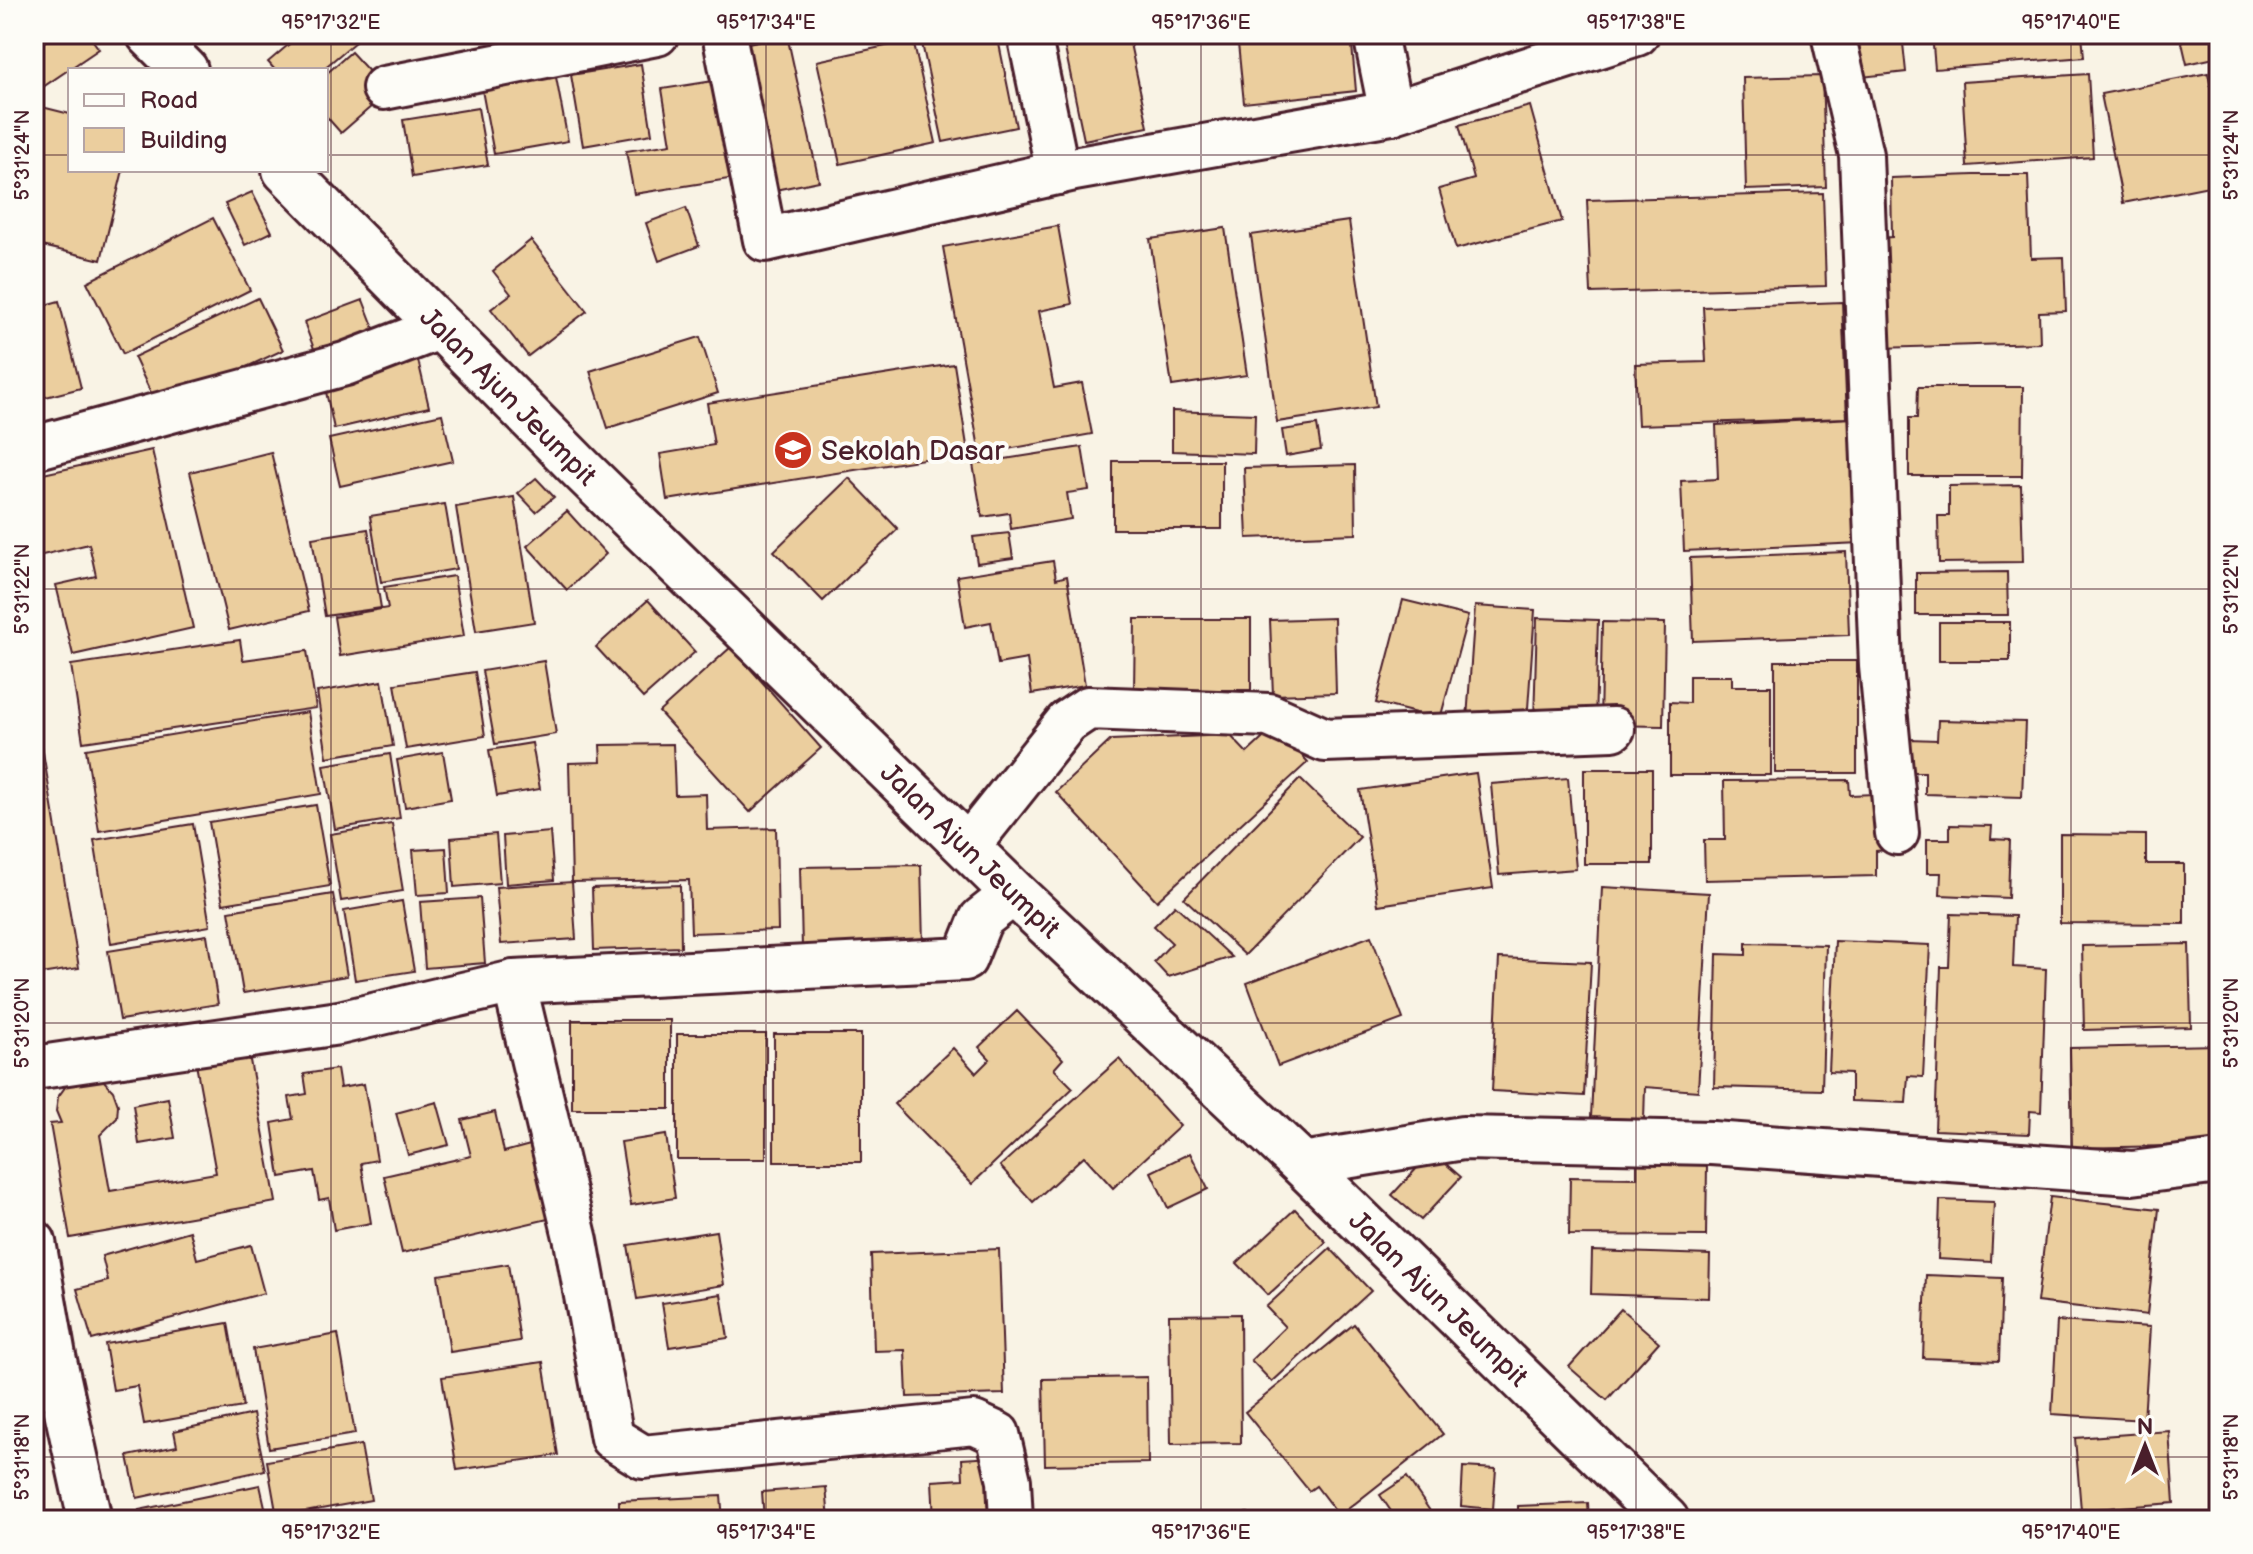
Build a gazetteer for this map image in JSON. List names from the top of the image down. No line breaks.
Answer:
{"streets":{"street":["Jalan Ajun Jeumpit"]},"places":{"school or university":["Sekolah Dasar"]},"legend":["Road","Building"],"north":"top","coordinates":["95°17'32\"E","95°17'34\"E","95°17'36\"E","95°17'38\"E","95°17'40\"E","5°31'24\"N","5°31'22\"N","5°31'20\"N","5°31'18\"N"]}
